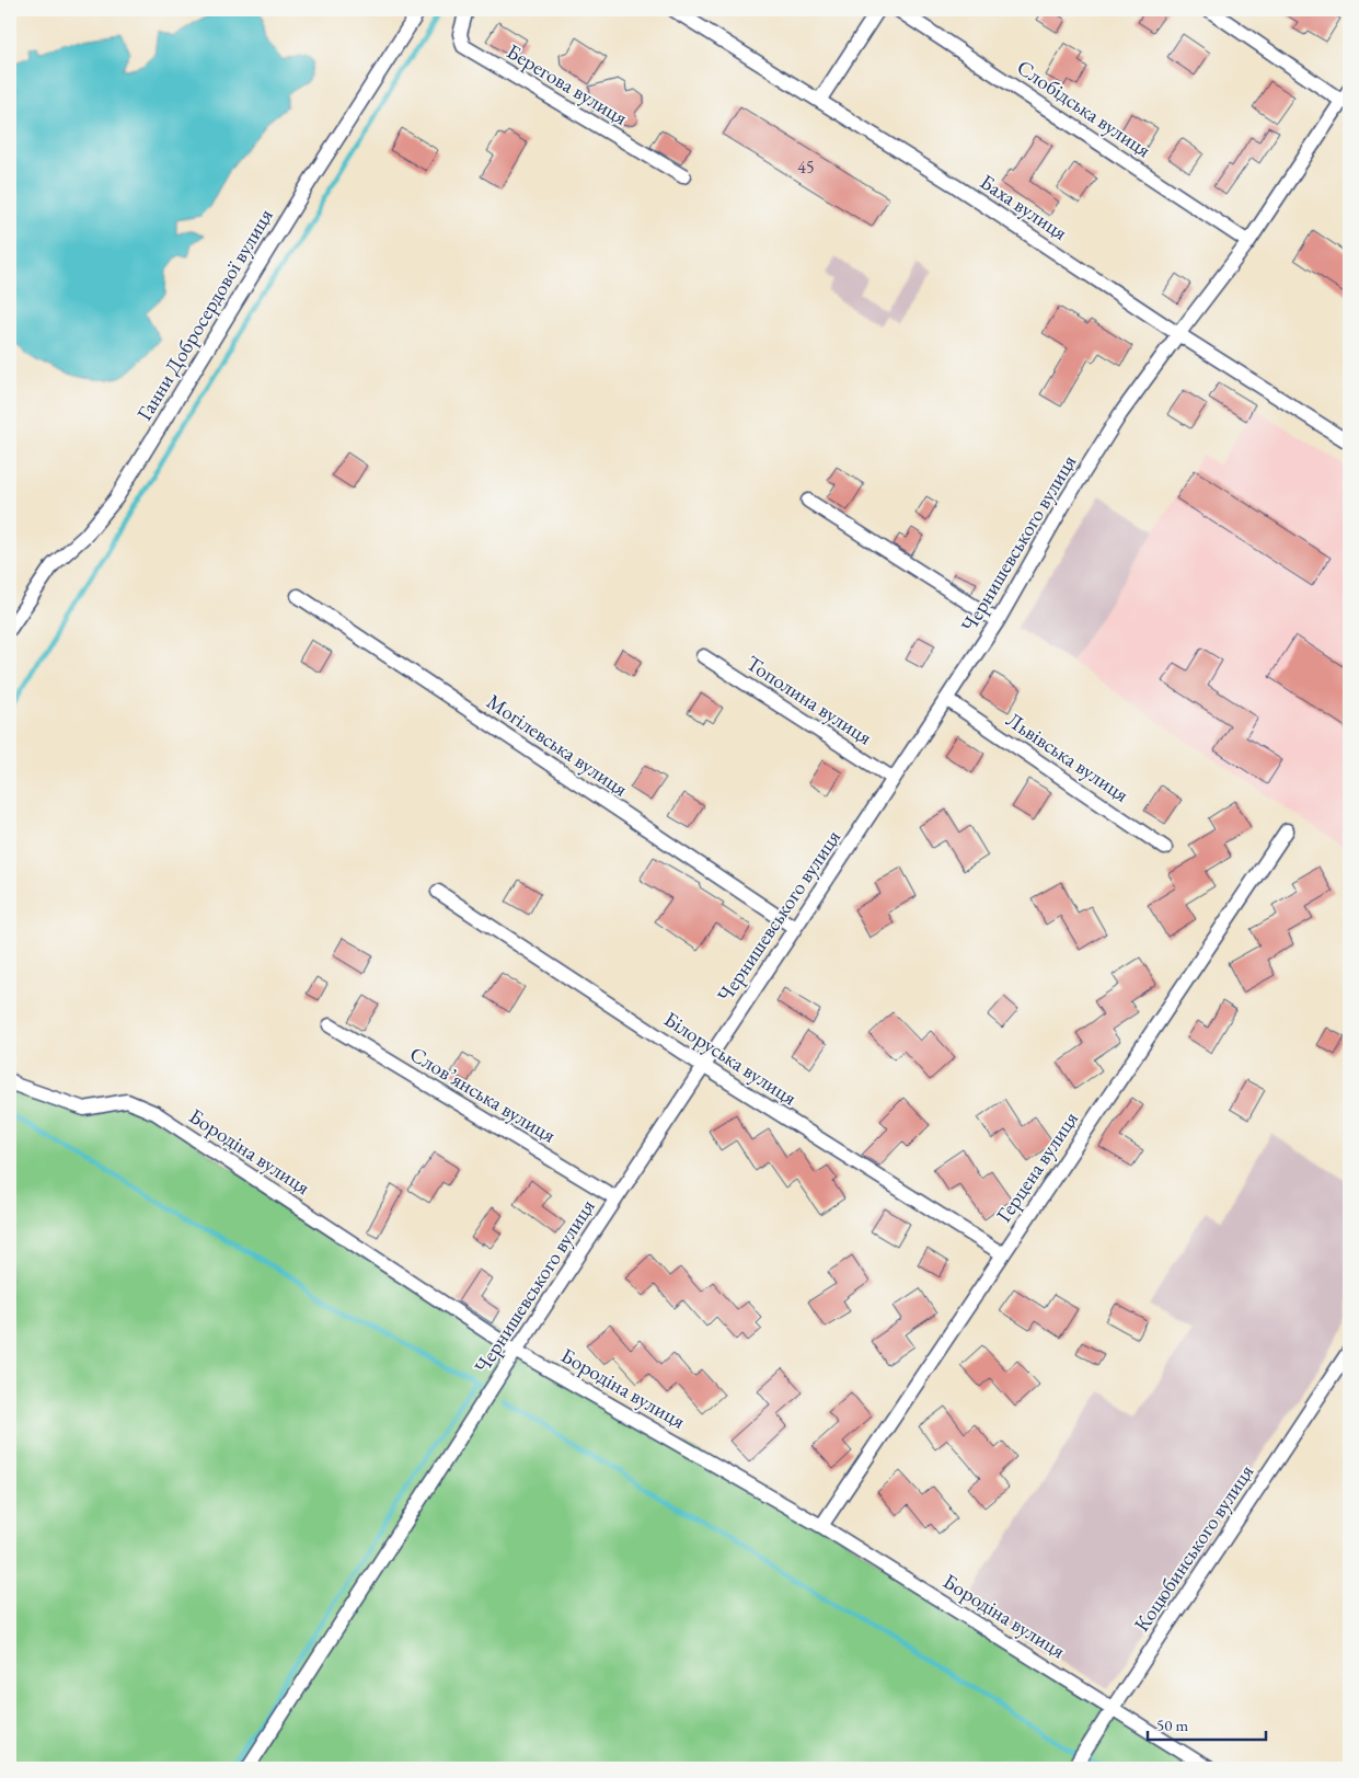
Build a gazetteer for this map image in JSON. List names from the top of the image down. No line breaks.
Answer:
{"streets":{"street":["Берегова вулиця","Слобідська вулиця","Баха вулиця","Ганни Добросердової вулиця","Чернишевського вулиця","Тополина вулиця","Могілевська вулиця","Львівська вулиця","Білоруська вулиця","Слов’янська вулиця","Бородіна вулиця","Герцена вулиця","Коцюбинського вулиця"]},"crossings":[["Слобідська вулиця","Чернишевського вулиця"],["Баха вулиця","Чернишевського вулиця"],["Чернишевського вулиця","Тополина вулиця"],["Чернишевського вулиця","Могілевська вулиця"],["Чернишевського вулиця","Львівська вулиця"],["Чернишевського вулиця","Білоруська вулиця"],["Чернишевського вулиця","Слов’янська вулиця"],["Чернишевського вулиця","Бородіна вулиця"],["Білоруська вулиця","Герцена вулиця"],["Бородіна вулиця","Герцена вулиця"],["Бородіна вулиця","Коцюбинського вулиця"]],"house_numbers":["45"],"scale_bar":"50 m"}
